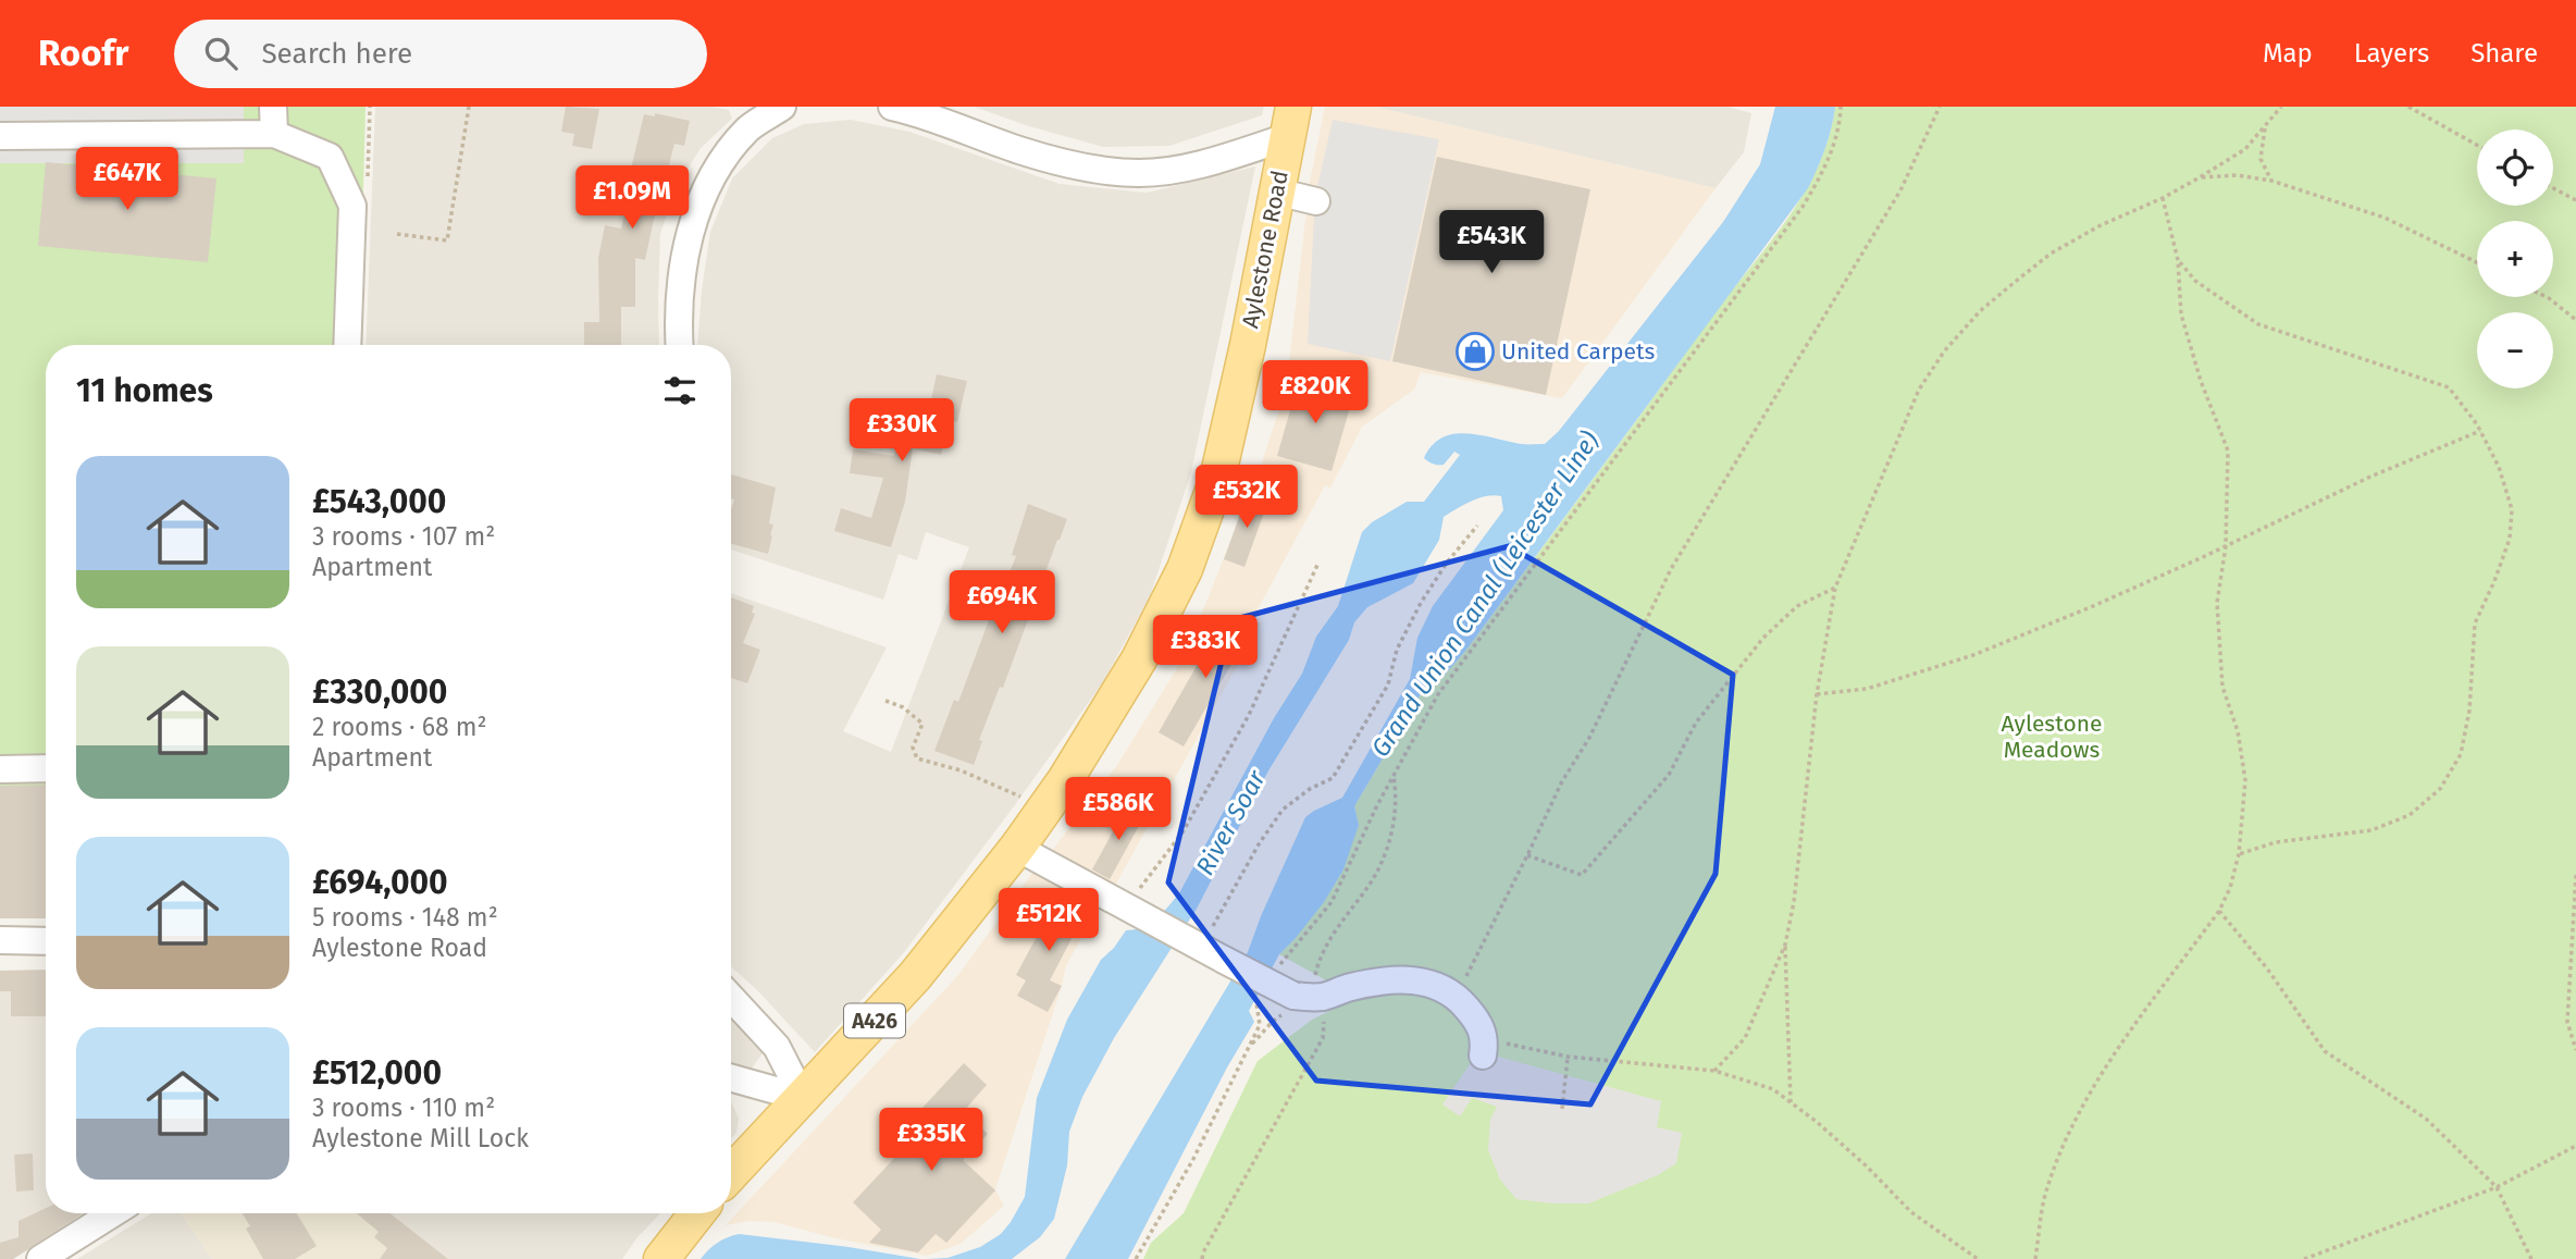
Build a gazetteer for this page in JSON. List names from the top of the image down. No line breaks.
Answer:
{"streets":{"main road":["Aylestone Road","A426"]},"water":["Grand Union Canal (Leicester Line)","River Soar"],"parks":["Aylestone Meadows"],"places":{"shop":["United Carpets"]},"page":{"header":"Roofr","search":"Search here","nav":["Map","Layers","Share"],"map_buttons":["+","−"],"price":["£647K","£1.09M","£543K","£820K","£330K","£532K","£694K","£383K","£586K","£512K","£335K"],"heading":"11 homes","list":[{"name":"£543,000","note":"3 rooms · 107 m² · Apartment"},{"name":"£330,000","note":"2 rooms · 68 m² · Apartment"},{"name":"£694,000","note":"5 rooms · 148 m² · Aylestone Road"},{"name":"£512,000","note":"3 rooms · 110 m² · Aylestone Mill Lock"}]}}
